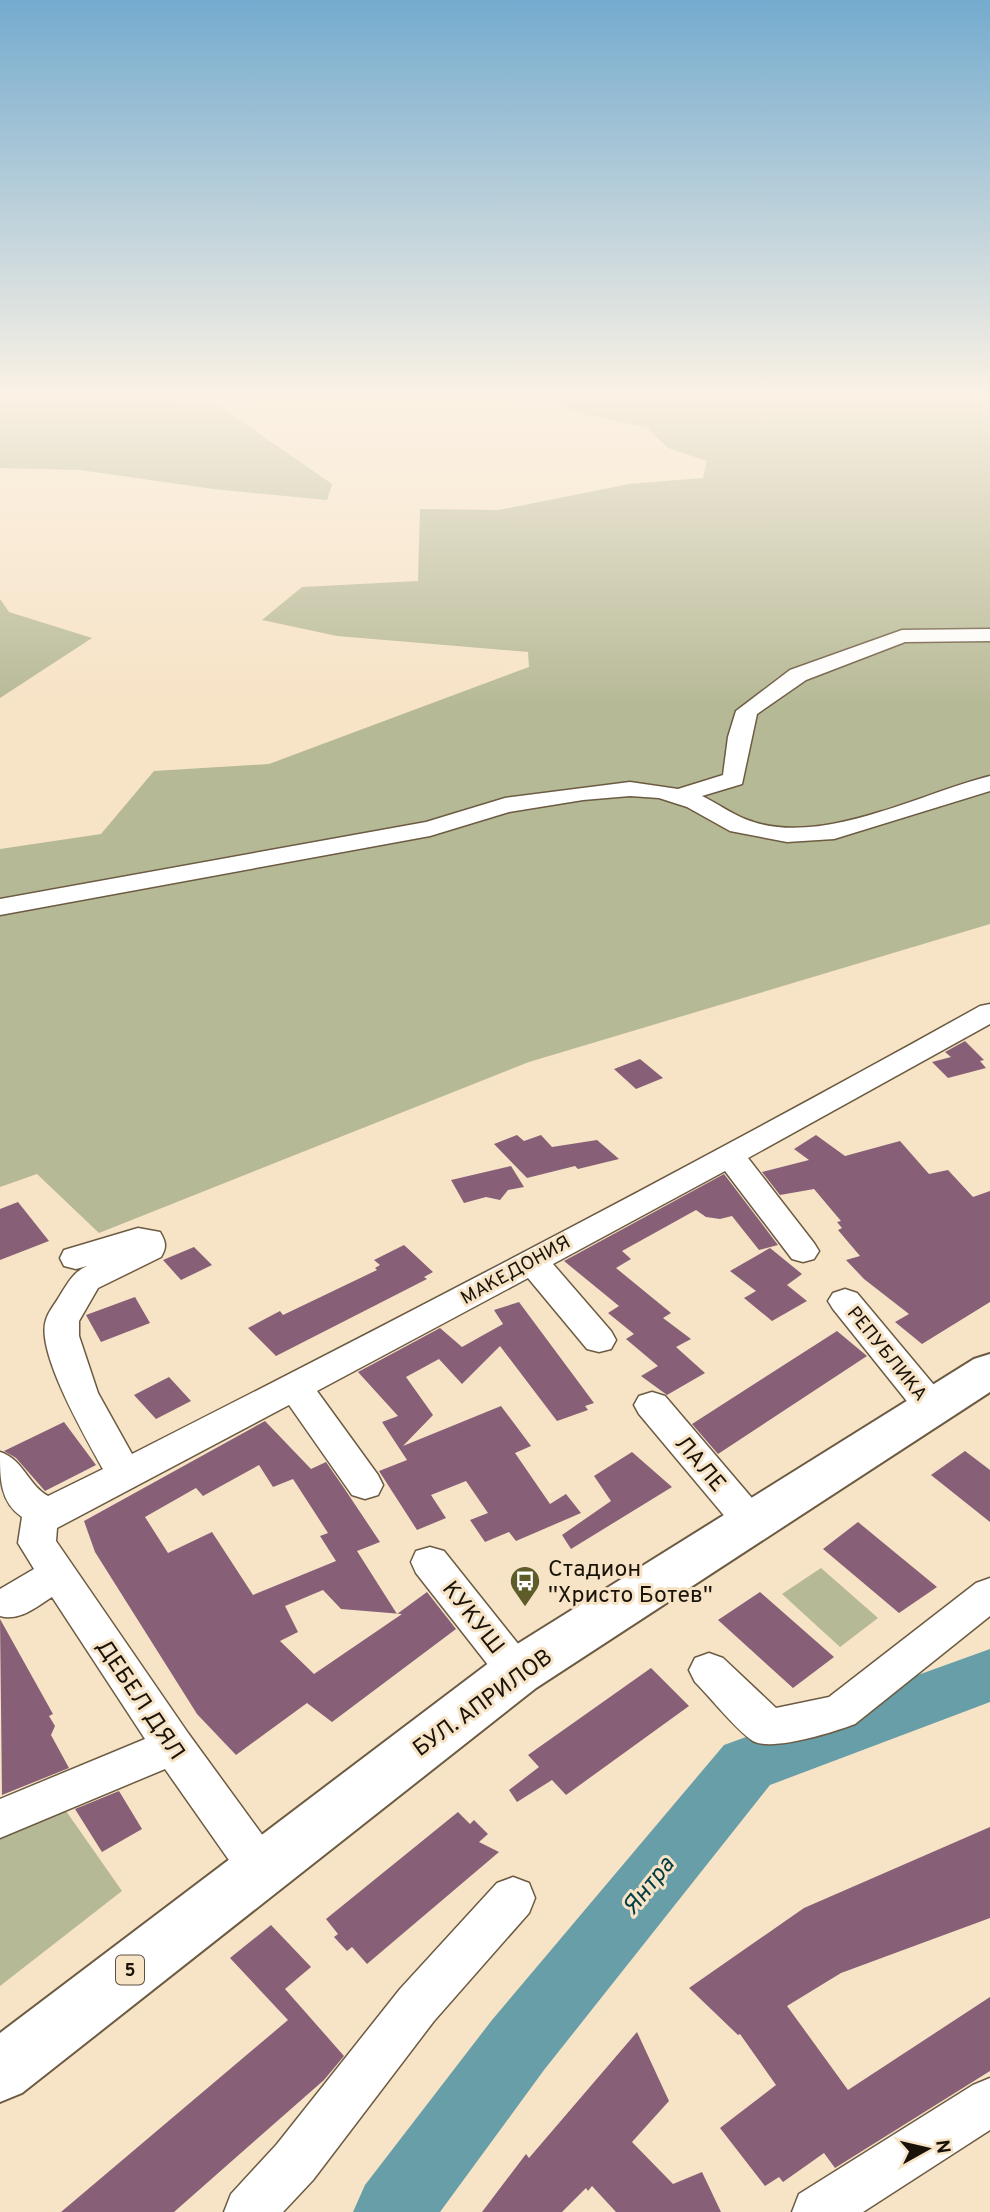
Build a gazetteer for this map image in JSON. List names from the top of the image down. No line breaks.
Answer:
{"streets":{"main road":["БУЛ. АПРИЛОВ","5"],"street":["МАКЕДОНИЯ","РЕПУБЛИКА","ЛАЛЕ","КУКУШ","ДЕБЕЛ ДЯЛ"]},"crossings":[["МАКЕДОНИЯ","ДЕБЕЛ ДЯЛ"],["РЕПУБЛИКА","БУЛ. АПРИЛОВ"],["ЛАЛЕ","БУЛ. АПРИЛОВ"],["КУКУШ","БУЛ. АПРИЛОВ"],["ДЕБЕЛ ДЯЛ","БУЛ. АПРИЛОВ"]],"water":["Янтра"],"places":{"bus stop":["Стадион ''Христо Ботев''"]},"north":"right"}
